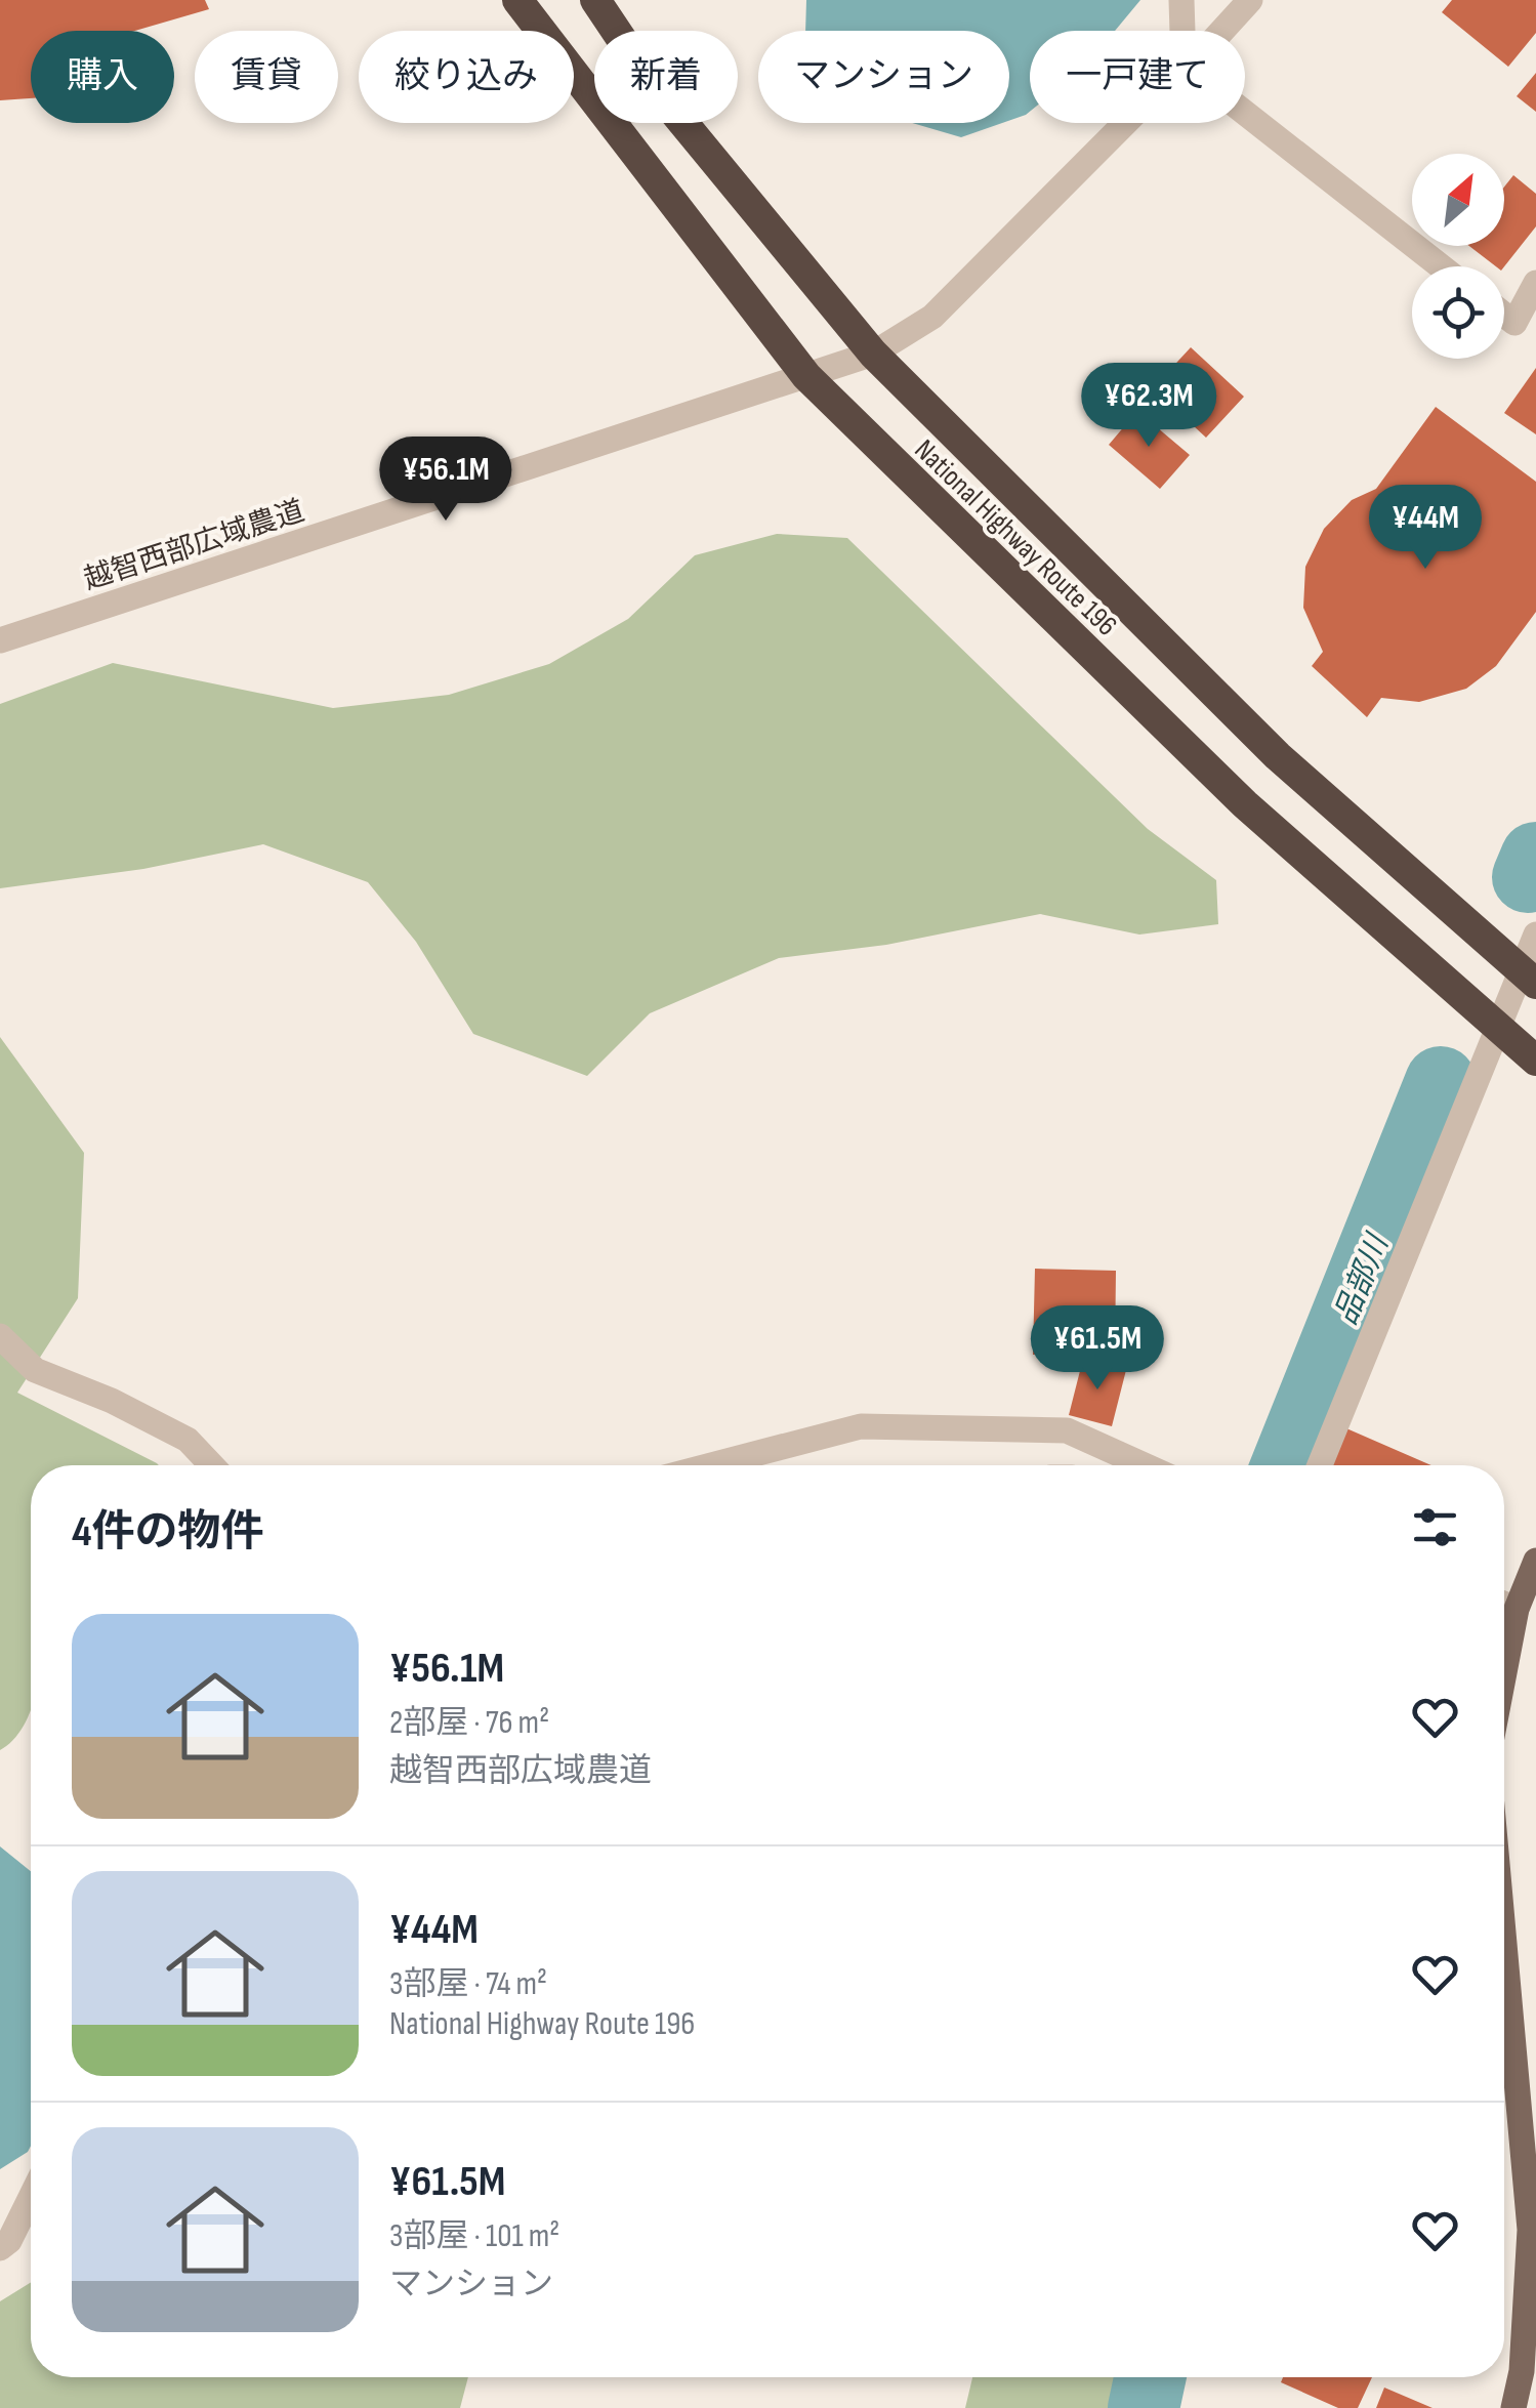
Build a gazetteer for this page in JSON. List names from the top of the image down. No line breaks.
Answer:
{"streets":{"highway":["National Highway Route 196"],"street":["越智西部広域農道"]},"crossings":[["National Highway Route 196","越智西部広域農道"]],"water":["品部川"],"north":"top right","page":{"chip":["購入","賃貸","絞り込み","新着","マンション","一戸建て"],"price":["¥62.3M","¥56.1M","¥44M","¥61.5M"],"heading":"4件の物件","list":[{"name":"¥56.1M","note":"2部屋 · 76 m² · 越智西部広域農道"},{"name":"¥44M","note":"3部屋 · 74 m² · National Highway Route 196"},{"name":"¥61.5M","note":"3部屋 · 101 m² · マンション"}]}}
